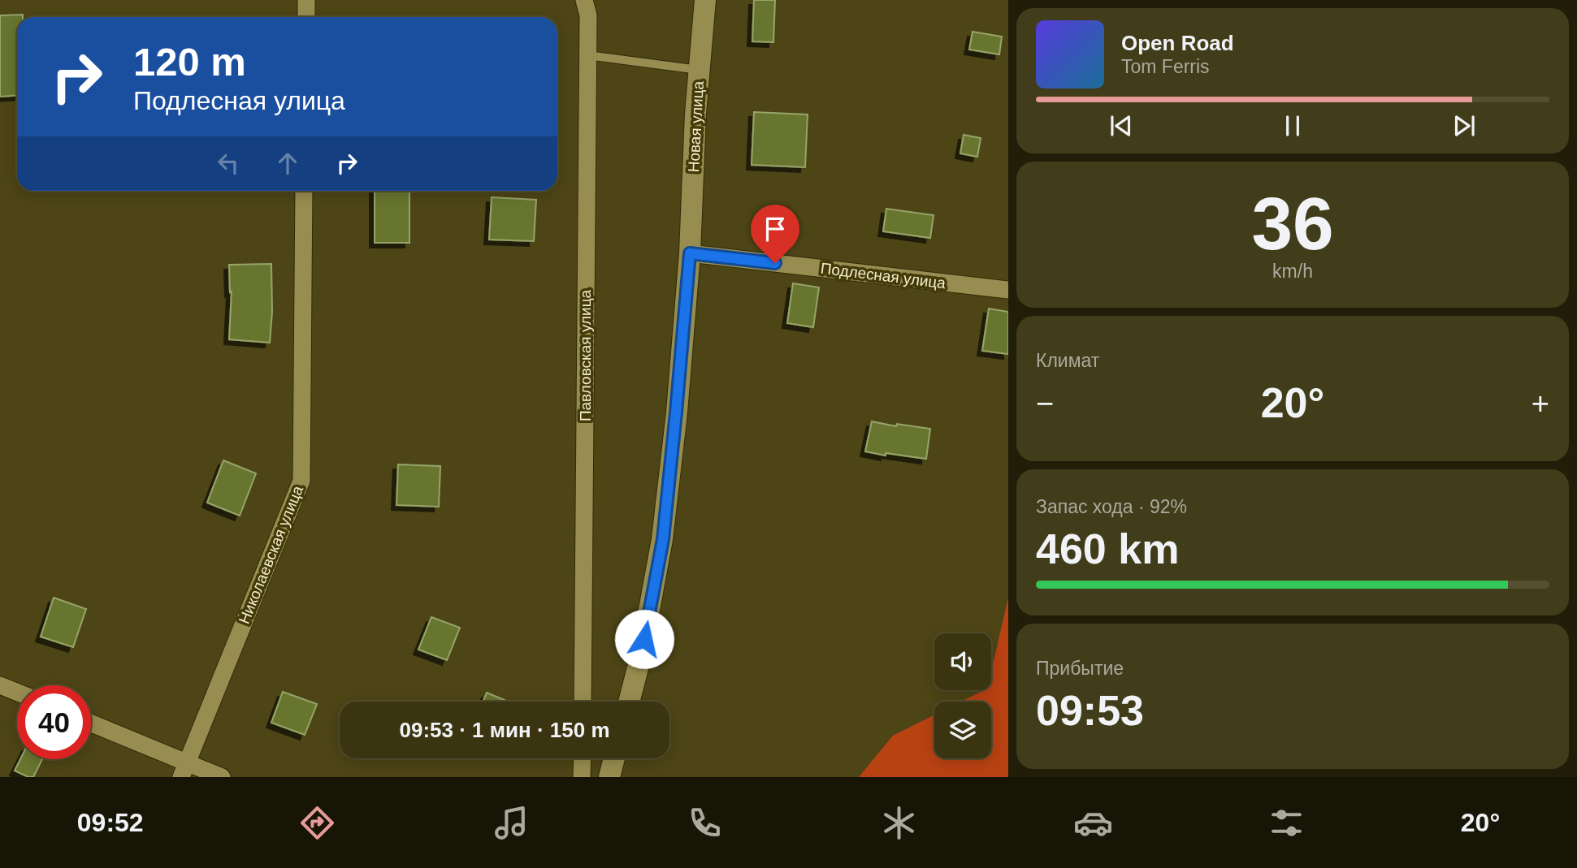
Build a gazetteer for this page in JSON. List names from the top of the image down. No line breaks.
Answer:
{"streets":{"street":["Новая улица","Подлесная улица","Павловская улица","Николаевская улица"]},"crossings":[["Новая улица","Подлесная улица"]],"page":{"turn":["120 m","Подлесная улица"],"song":["Open Road","Tom Ferris"],"tile":[["36","km/h"],"Климат",["Запас хода · 92%","460 km"],["Прибытие","09:53"]],"heat":["−","20°","+"],"limit":"40","trip":"09:53 · 1 мин · 150 m","tabs":["09:52","20°"]}}
